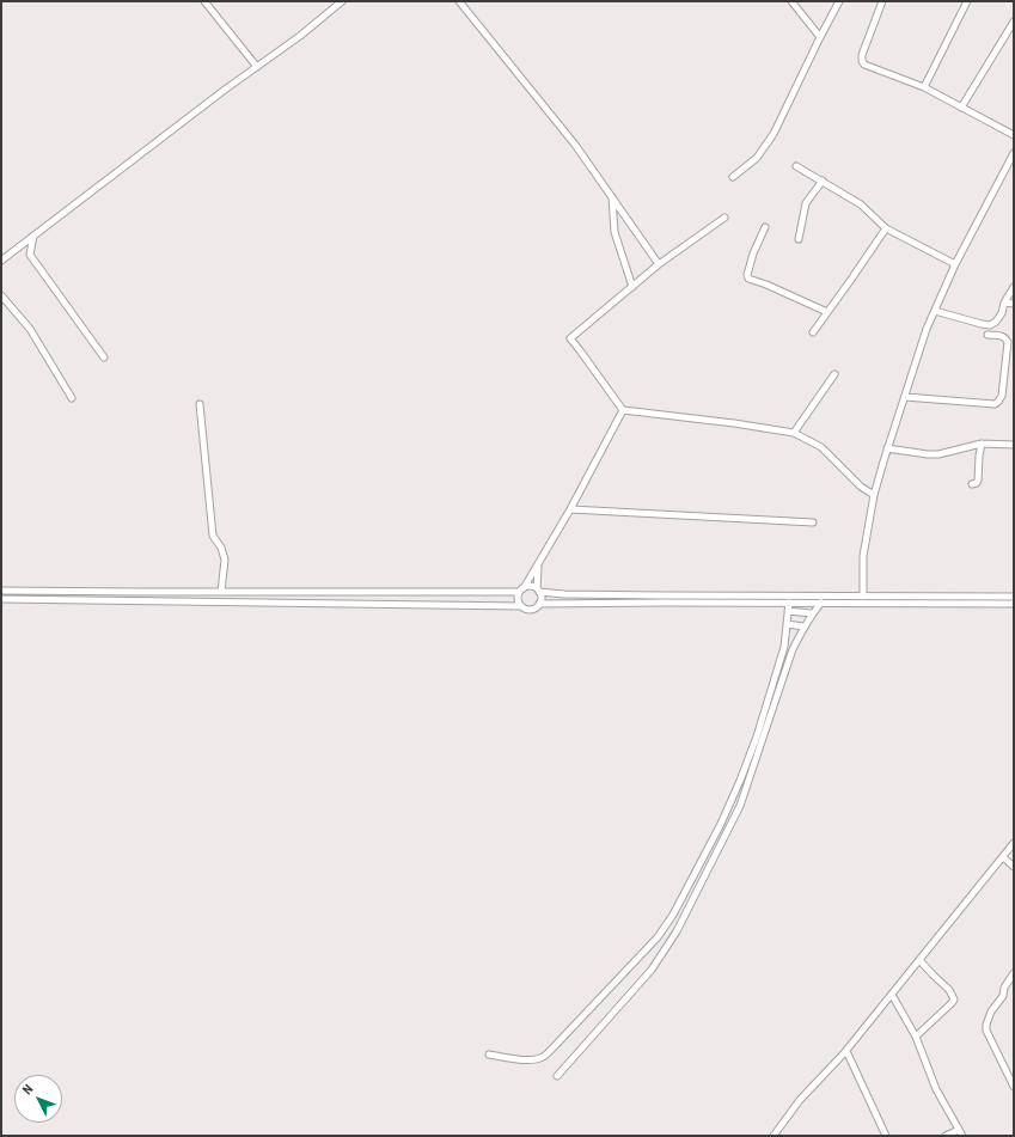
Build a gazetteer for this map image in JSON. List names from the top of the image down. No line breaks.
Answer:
{"north":"top left"}
